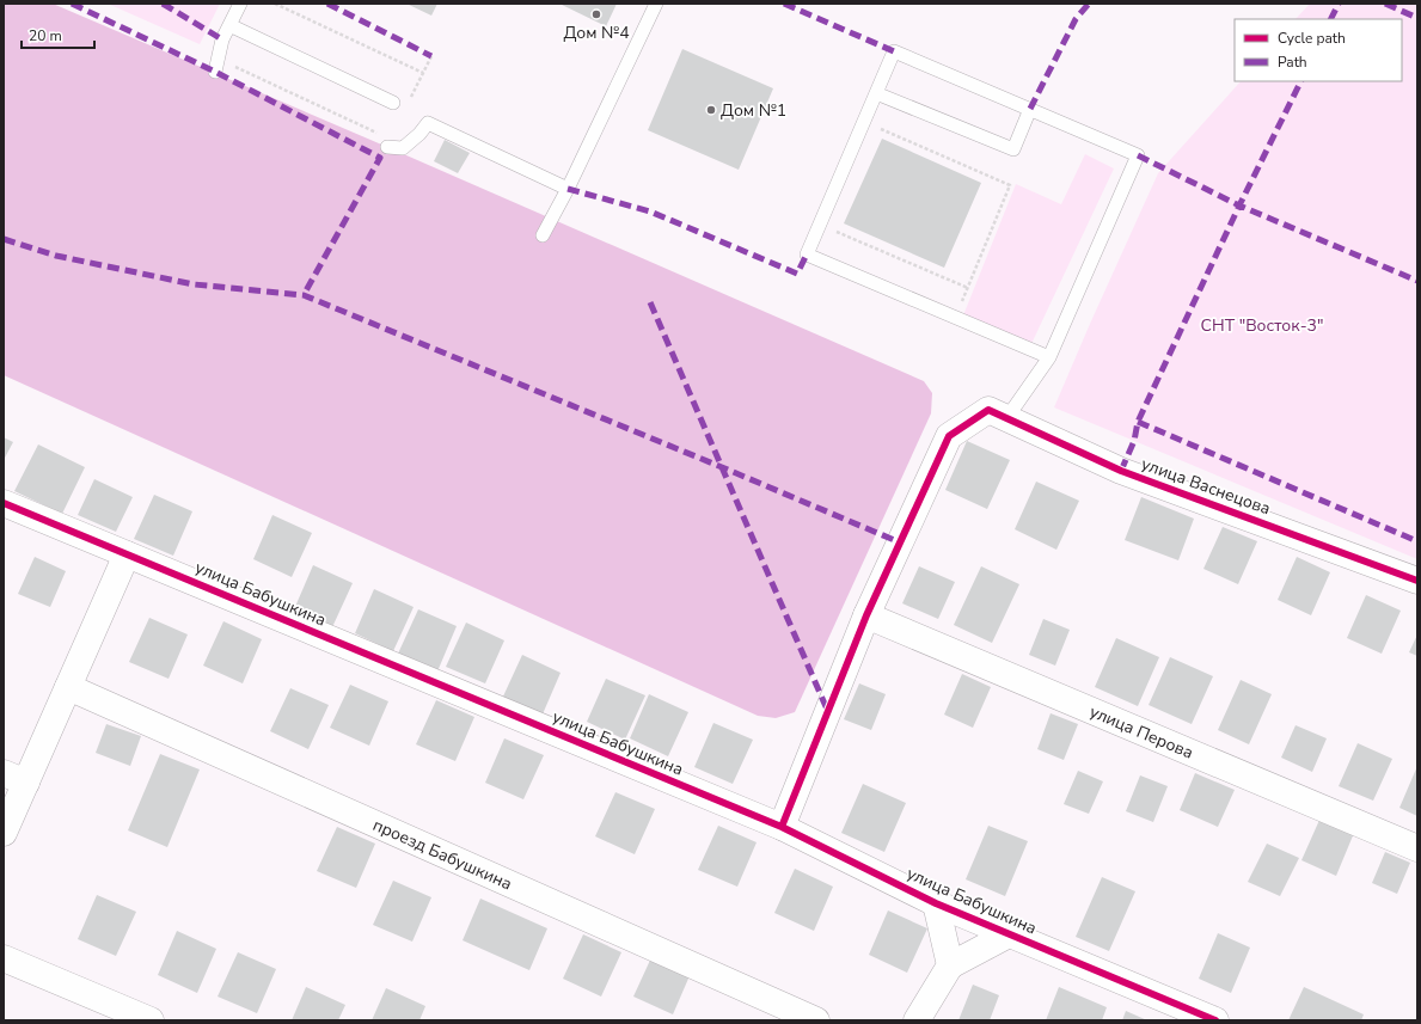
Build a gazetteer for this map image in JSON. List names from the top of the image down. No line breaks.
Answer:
{"streets":{"street":["улица Васнецова","улица Бабушкина","улица Перова","проезд Бабушкина"]},"parks":["СНТ \"Восток-3\""],"places":["Дом №4","Дом №1"],"legend":["Cycle path","Path"],"scale_bar":"20 m"}
